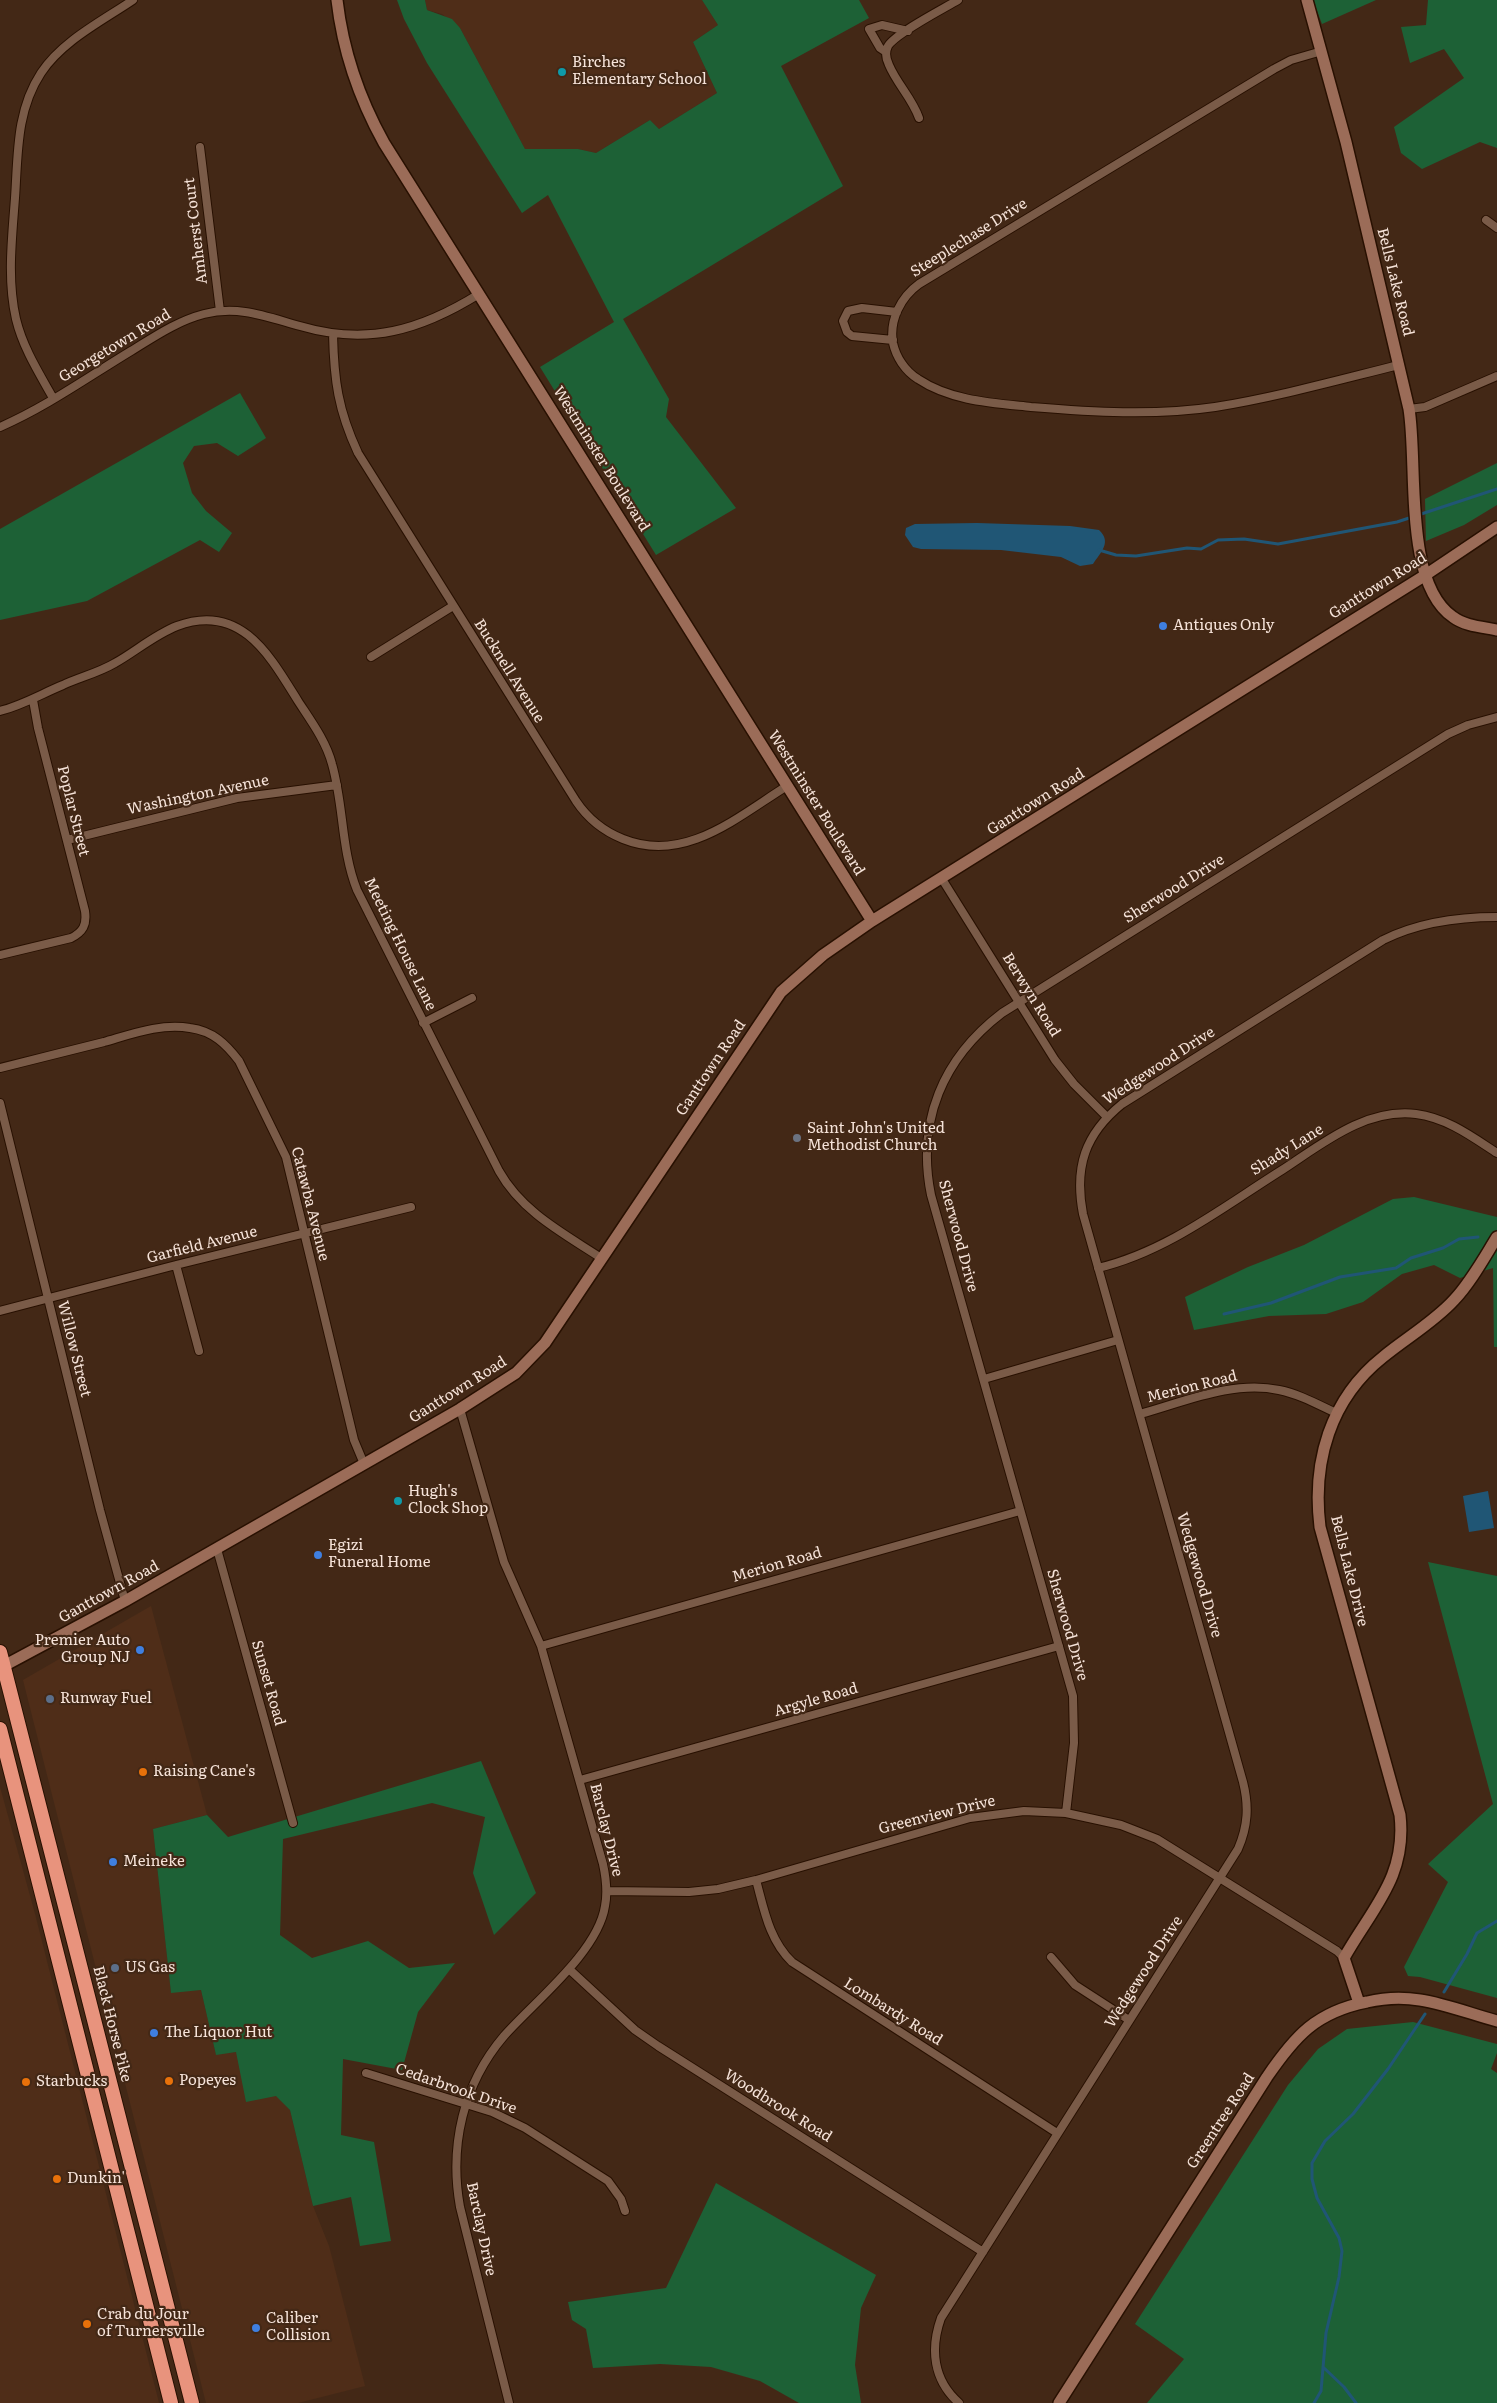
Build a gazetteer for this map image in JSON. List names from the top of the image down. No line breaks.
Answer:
{"streets":{"highway":["Black Horse Pike"],"street":["Amherst Court","Steeplechase Drive","Bells Lake Road","Georgetown Road","Westminster Boulevard","Ganttown Road","Bucknell Avenue","Washington Avenue","Poplar Street","Sherwood Drive","Meeting House Lane","Berwyn Road","Wedgewood Drive","Shady Lane","Catawba Avenue","Garfield Avenue","Willow Street","Merion Road","Bells Lake Drive","Sunset Road","Argyle Road","Greenview Drive","Barclay Drive","Lombardy Road","Cedarbrook Drive","Woodbrook Road","Greentree Road"]},"crossings":[["Amherst Court","Georgetown Road"],["Steeplechase Drive","Bells Lake Road"],["Bells Lake Road","Ganttown Road"],["Georgetown Road","Westminster Boulevard"],["Georgetown Road","Bucknell Avenue"],["Westminster Boulevard","Ganttown Road"],["Westminster Boulevard","Bucknell Avenue"],["Ganttown Road","Meeting House Lane"],["Ganttown Road","Berwyn Road"],["Ganttown Road","Catawba Avenue"],["Ganttown Road","Willow Street"],["Ganttown Road","Sunset Road"],["Ganttown Road","Barclay Drive"],["Ganttown Road","Black Horse Pike"],["Washington Avenue","Poplar Street"],["Washington Avenue","Meeting House Lane"],["Poplar Street","Meeting House Lane"],["Sherwood Drive","Berwyn Road"],["Sherwood Drive","Merion Road"],["Sherwood Drive","Argyle Road"],["Sherwood Drive","Greenview Drive"],["Berwyn Road","Wedgewood Drive"],["Wedgewood Drive","Shady Lane"],["Wedgewood Drive","Merion Road"],["Wedgewood Drive","Greenview Drive"],["Wedgewood Drive","Lombardy Road"],["Wedgewood Drive","Woodbrook Road"],["Catawba Avenue","Garfield Avenue"],["Garfield Avenue","Willow Street"],["Merion Road","Bells Lake Drive"],["Merion Road","Barclay Drive"],["Bells Lake Drive","Greenview Drive"],["Argyle Road","Barclay Drive"],["Greenview Drive","Barclay Drive"],["Greenview Drive","Lombardy Road"],["Barclay Drive","Cedarbrook Drive"],["Barclay Drive","Woodbrook Road"]],"places":["Birches Elementary School","Antiques Only","Saint John's United Methodist Church","Hugh's Clock Shop","Egizi Funeral Home","Premier Auto Group NJ","Runway Fuel","Raising Cane's","Meineke","US Gas","The Liquor Hut","Popeyes","Starbucks","Dunkin'","Crab du Jour of Turnersville","Caliber Collision"]}
